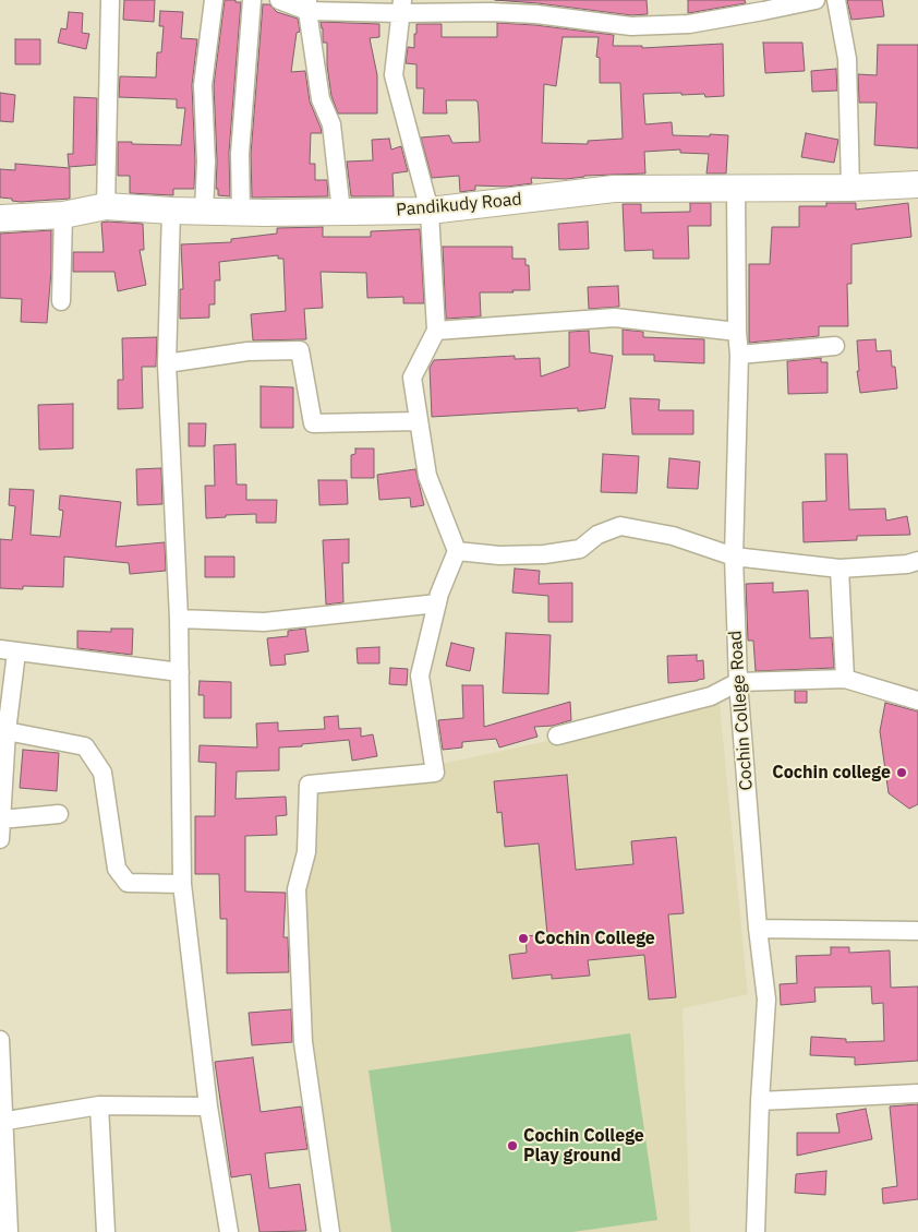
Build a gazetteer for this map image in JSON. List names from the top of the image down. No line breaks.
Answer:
{"streets":{"street":["Pandikudy Road","Cochin College Road"]},"crossings":[["Pandikudy Road","Cochin College Road"]],"places":["Cochin college","Cochin College","Cochin College Play ground"]}
